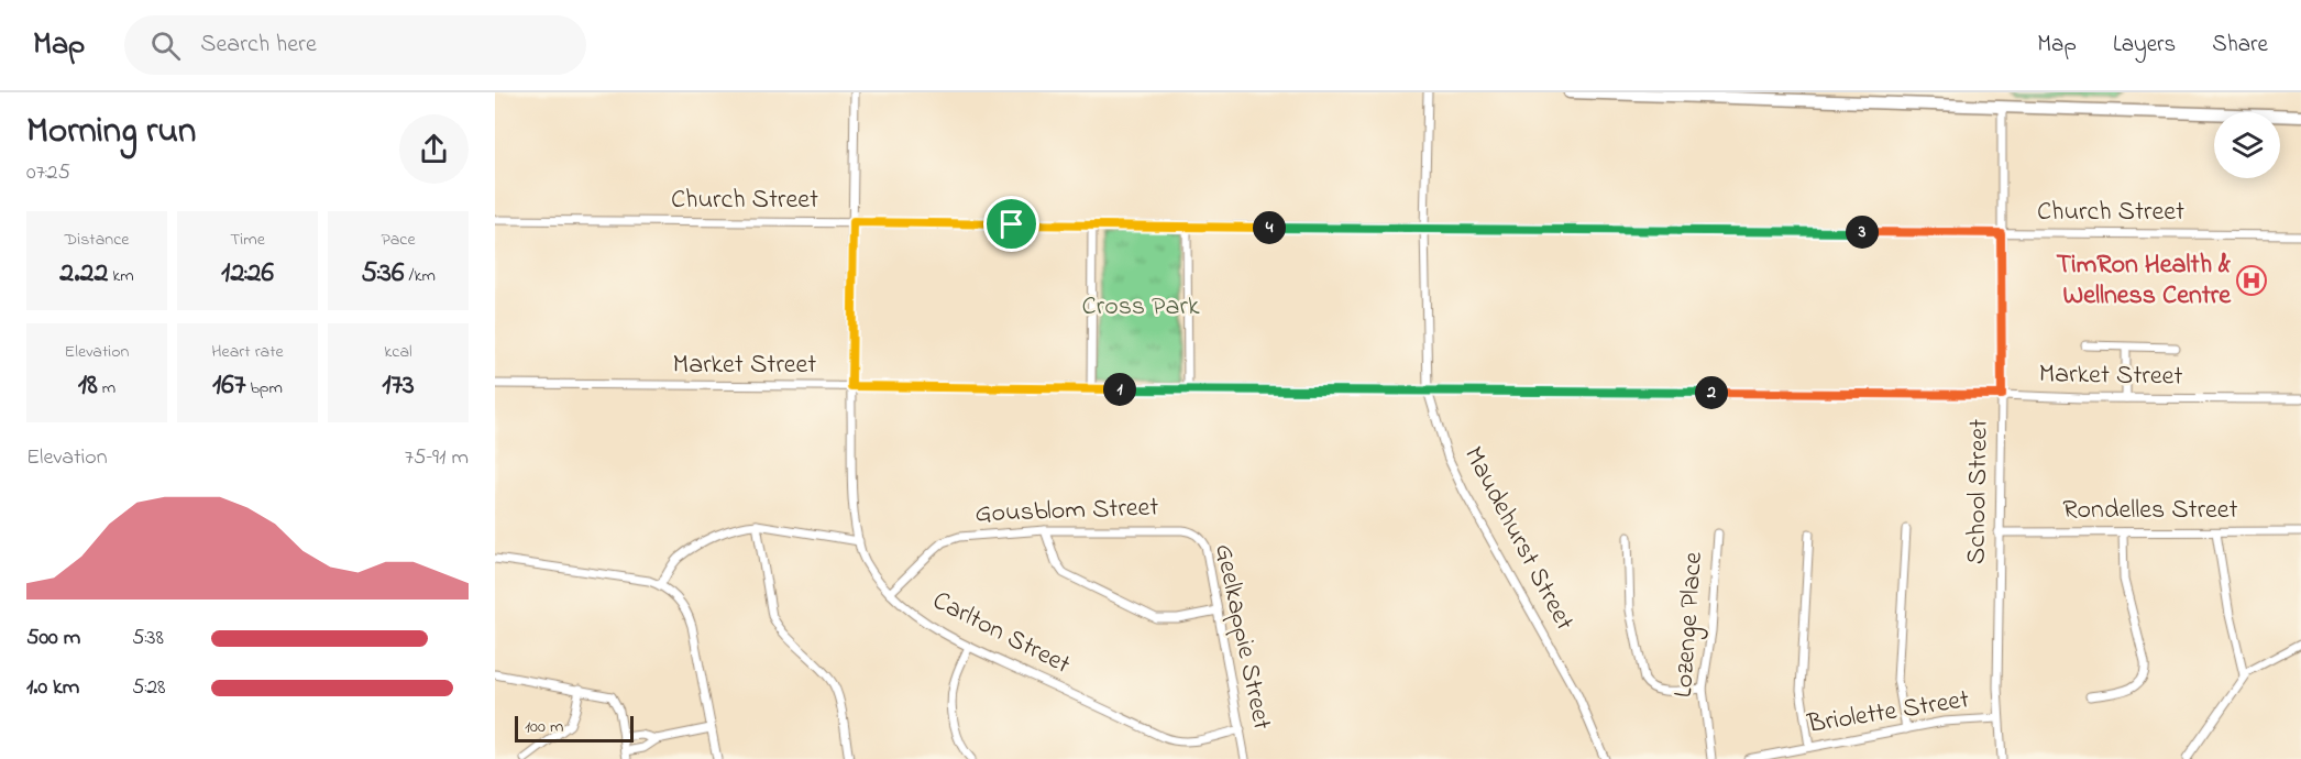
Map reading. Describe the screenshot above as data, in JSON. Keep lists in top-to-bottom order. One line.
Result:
{"streets":{"street":["Church Street","Market Street","School Street","Rondelles Street","Gousblom Street","Maudehurst Street","Lozenge Place","Carlton Street","Geelkappie Street","Briolette Street"]},"crossings":[["Church Street","School Street"],["Church Street","Maudehurst Street"],["Church Street","Carlton Street"],["Market Street","School Street"],["Market Street","Maudehurst Street"],["Market Street","Carlton Street"],["School Street","Rondelles Street"],["School Street","Briolette Street"],["Gousblom Street","Carlton Street"],["Gousblom Street","Geelkappie Street"],["Carlton Street","Geelkappie Street"]],"parks":["Cross Park"],"places":{"hospital":["TimRon Health & Wellness Centre"]},"scale_bar":"100 m","page":{"header":"Map","search":"Search here","nav":["Map","Layers","Share"],"heading":["Morning run","07:25"],"stats":[["Distance","2.22 km"],["Time","12:26"],["Pace","5:36 /km"],["Elevation","18 m"],["Heart rate","167 bpm"],["kcal","173"]],"pins":["4","3","1","2"],"chart":["Elevation","75–91 m"],"list":[{"name":"500 m","note":"5:38"},{"name":"1.0 km","note":"5:28"}],"scale":"100 m"}}
